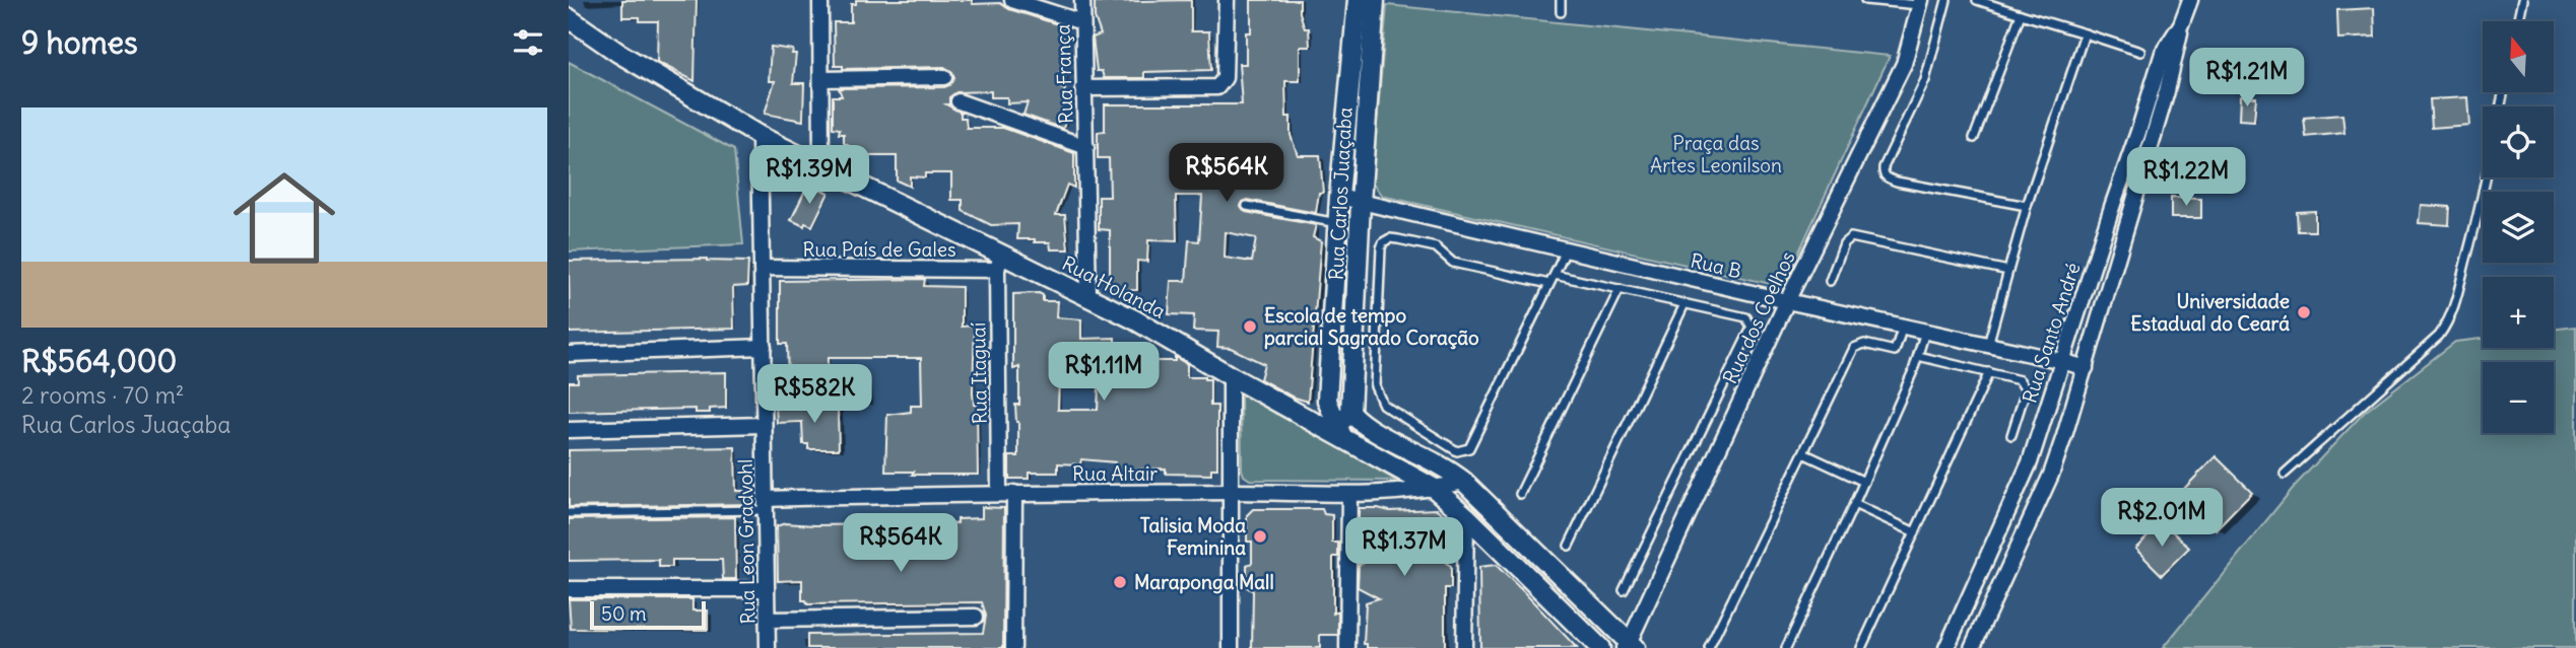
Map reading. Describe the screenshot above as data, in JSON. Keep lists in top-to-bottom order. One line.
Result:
{"streets":{"street":["Rua França","Rua Carlos Juaçaba","Rua País de Gales","Rua B","Rua Holanda","Rua dos Coelhos","Rua Santo André","Rua Itaguaí","Rua Altair","Rua Leon Gradvohl"]},"crossings":[["Rua França","Rua Holanda"],["Rua Carlos Juaçaba","Rua B"],["Rua Carlos Juaçaba","Rua Holanda"],["Rua País de Gales","Rua Holanda"],["Rua País de Gales","Rua Itaguaí"],["Rua País de Gales","Rua Leon Gradvohl"],["Rua B","Rua dos Coelhos"],["Rua B","Rua Santo André"],["Rua Holanda","Rua dos Coelhos"],["Rua Holanda","Rua Itaguaí"],["Rua Holanda","Rua Altair"],["Rua Holanda","Rua Leon Gradvohl"],["Rua Itaguaí","Rua Altair"],["Rua Altair","Rua Leon Gradvohl"]],"parks":["Praça das Artes Leonilson"],"places":["Universidade Estadual do Ceará","Escola de tempo parcial Sagrado Coração","Talisia Moda Feminina","Maraponga Mall"],"scale_bar":"50 m","north":"top","page":{"heading":"9 homes","map_buttons":["+","−"],"price":["R$1.21M","R$564K","R$1.39M","R$1.22M","R$1.11M","R$582K","R$2.01M","R$564K","R$1.37M"],"list":[{"name":"R$564,000","note":"2 rooms · 70 m² · Rua Carlos Juaçaba"}],"scale":"50 m"}}
